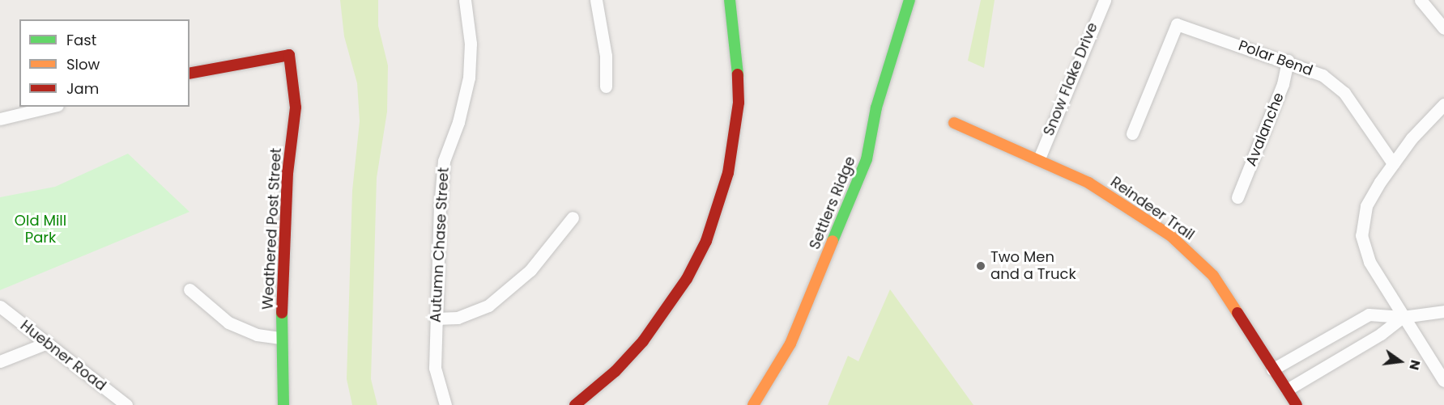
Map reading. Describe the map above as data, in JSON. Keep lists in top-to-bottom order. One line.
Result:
{"streets":{"street":["Polar Bend","Snow Flake Drive","Avalanche","Settlers Ridge","Reindeer Trail","Weathered Post Street","Autumn Chase Street","Huebner Road"]},"crossings":[["Polar Bend","Avalanche"],["Snow Flake Drive","Reindeer Trail"]],"parks":["Old Mill Park"],"places":["Two Men and a Truck"],"legend":["Fast","Slow","Jam"],"north":"right"}
